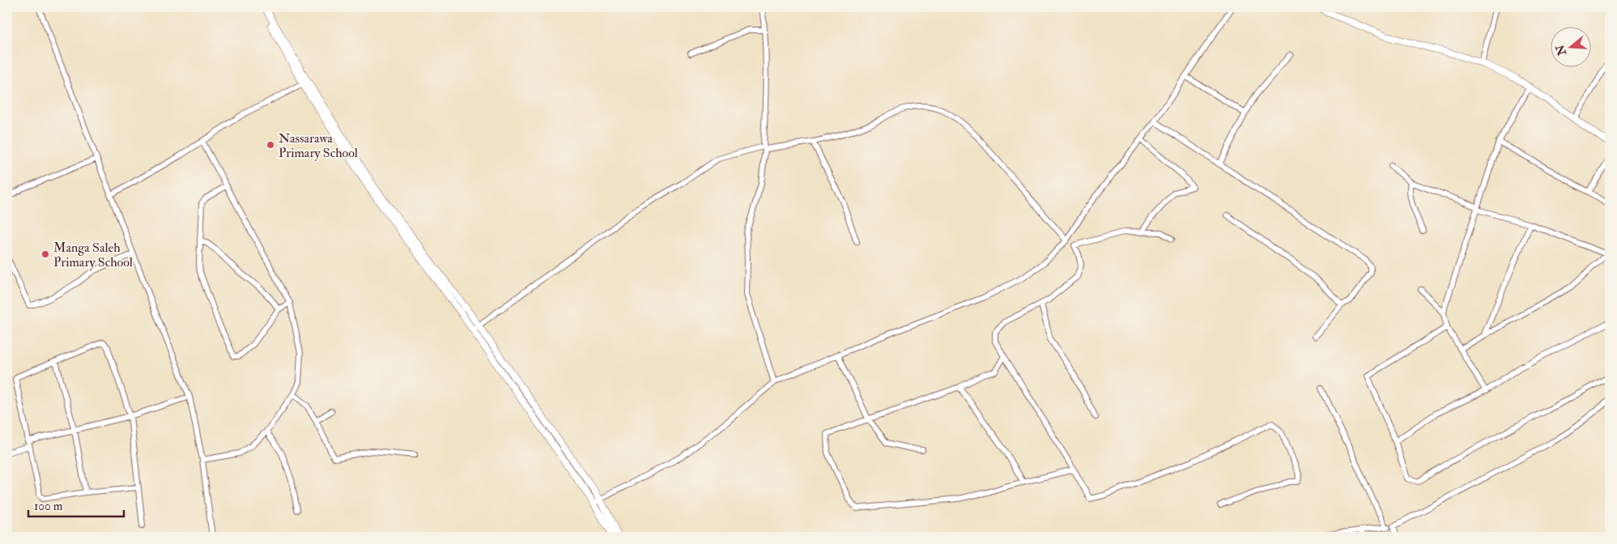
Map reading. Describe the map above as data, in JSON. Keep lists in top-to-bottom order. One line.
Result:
{"places":["Nassarawa Primary School","Manga Saleh Primary School"],"scale_bar":"100 m","north":"left"}
